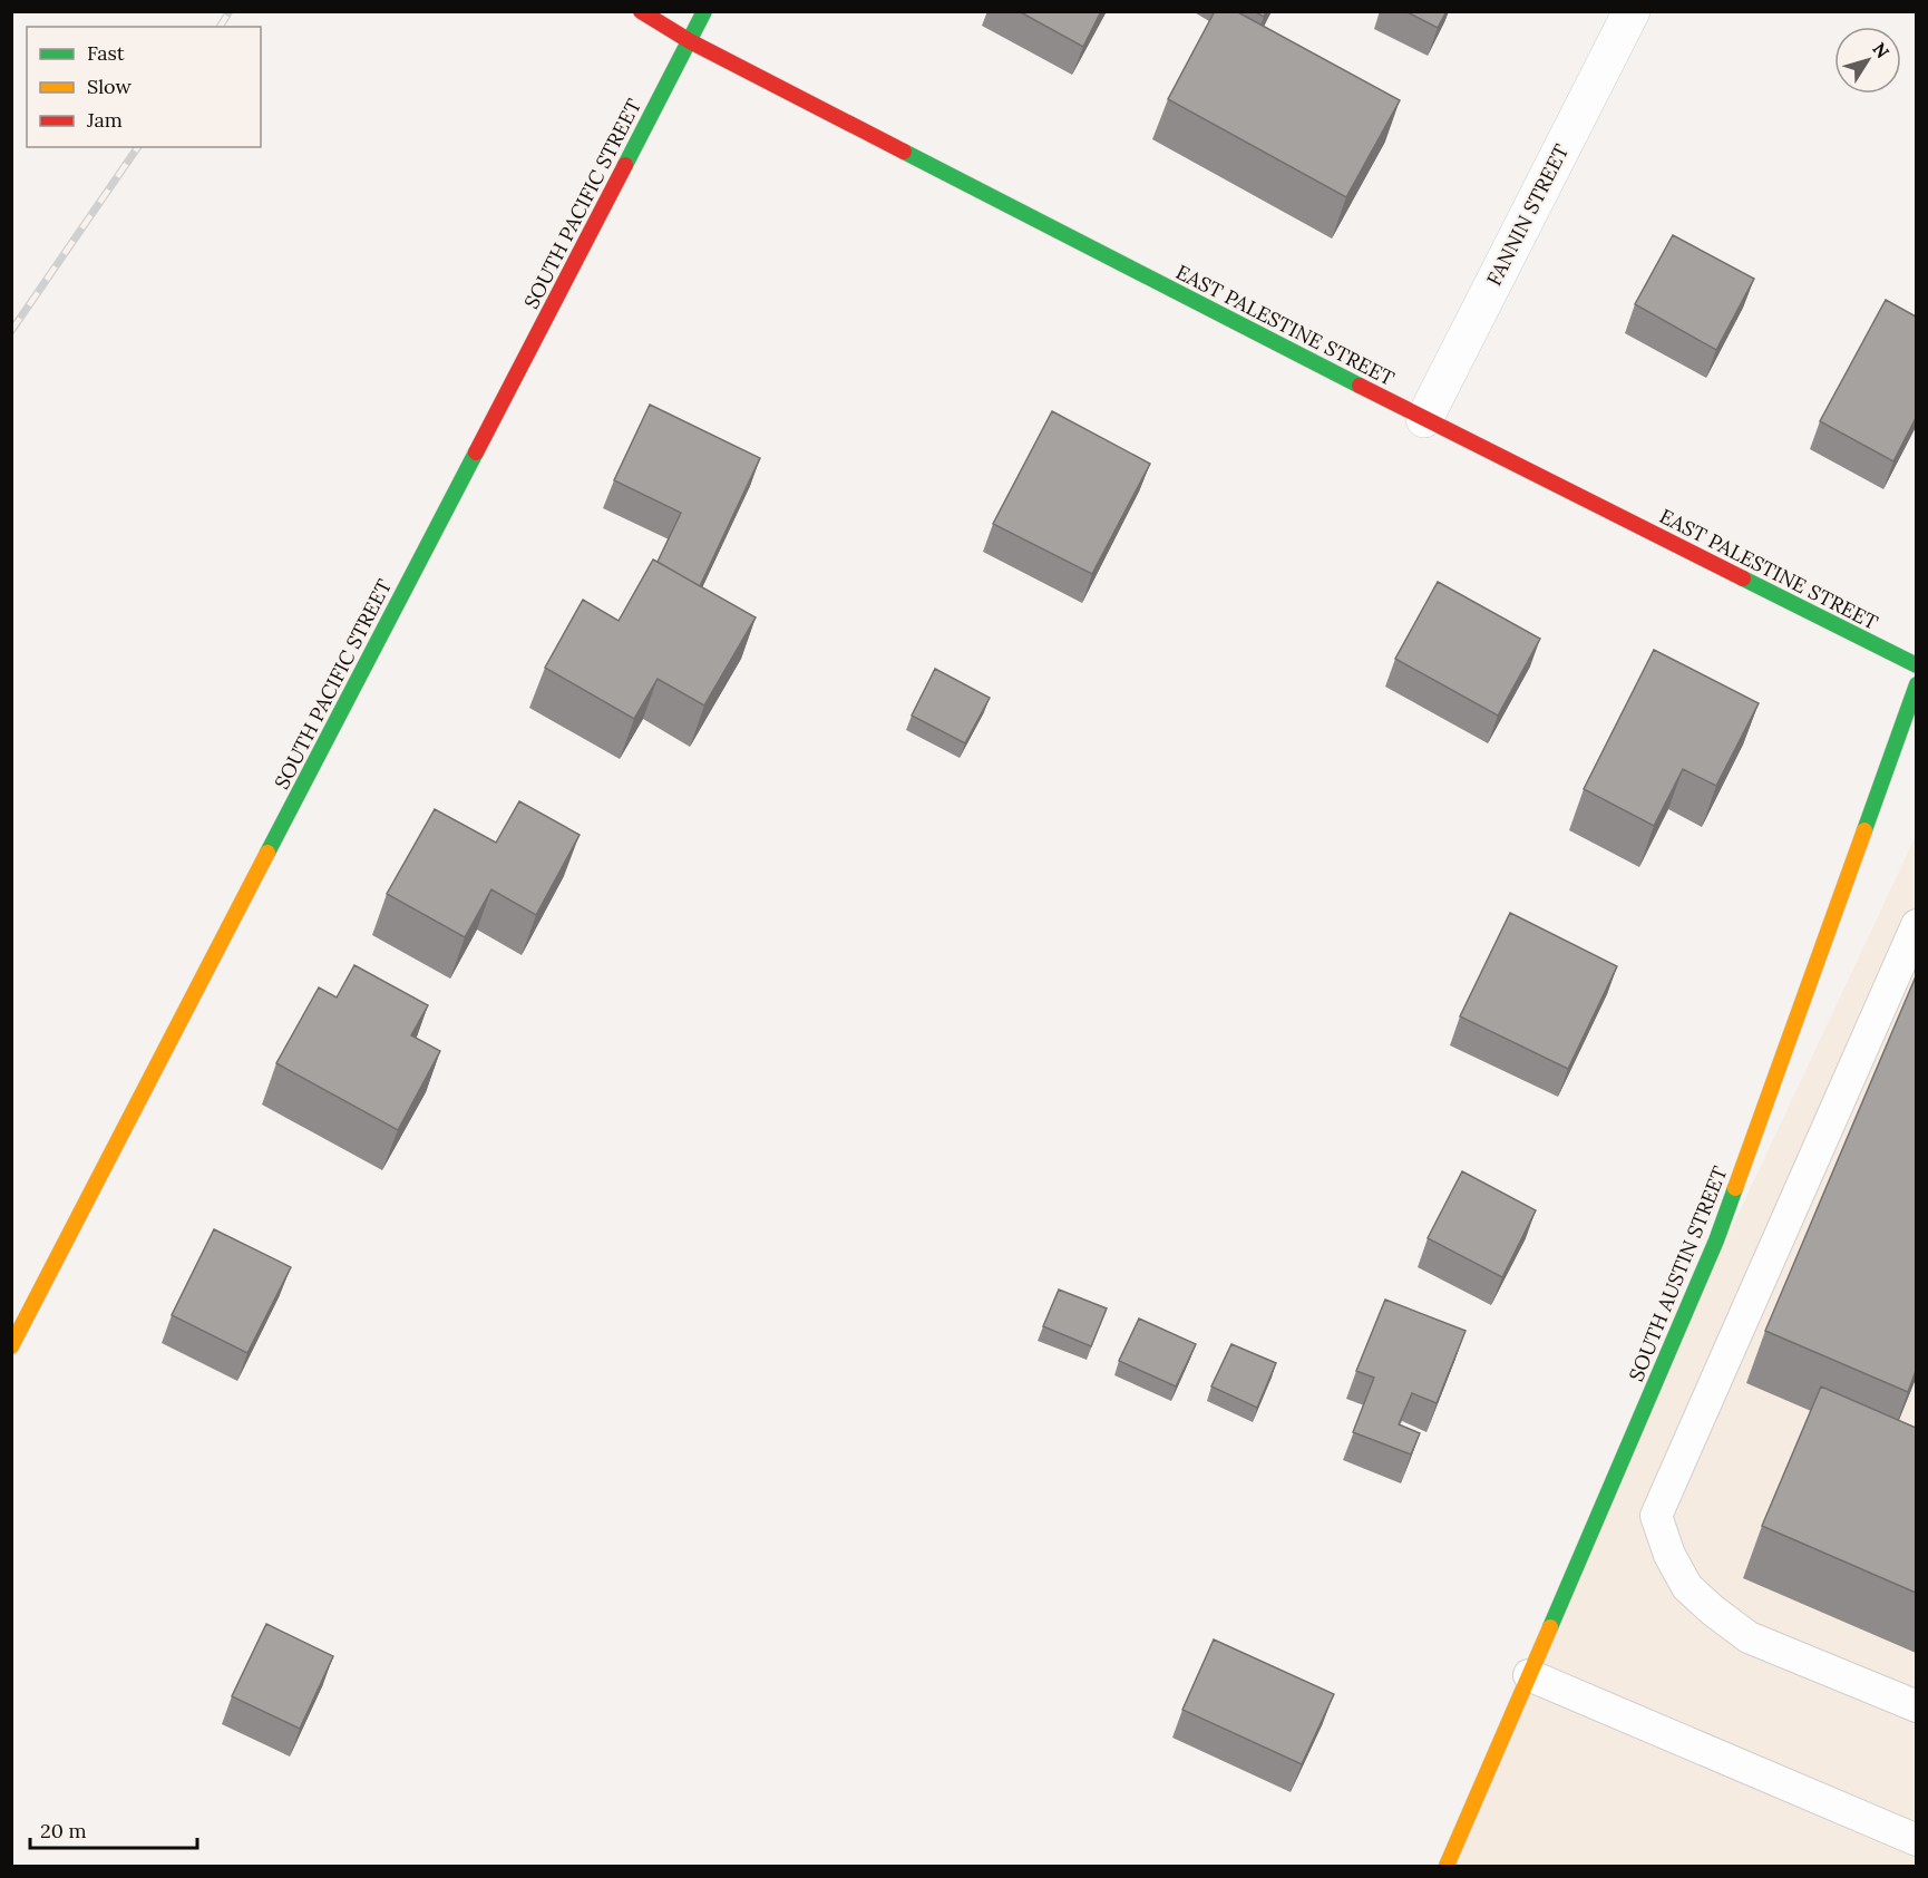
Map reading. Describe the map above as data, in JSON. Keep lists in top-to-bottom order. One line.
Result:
{"streets":{"street":["SOUTH PACIFIC STREET","FANNIN STREET","EAST PALESTINE STREET","SOUTH AUSTIN STREET"]},"crossings":[["SOUTH PACIFIC STREET","EAST PALESTINE STREET"],["FANNIN STREET","EAST PALESTINE STREET"]],"legend":["Fast","Slow","Jam"],"scale_bar":"20 m","north":"top right"}
